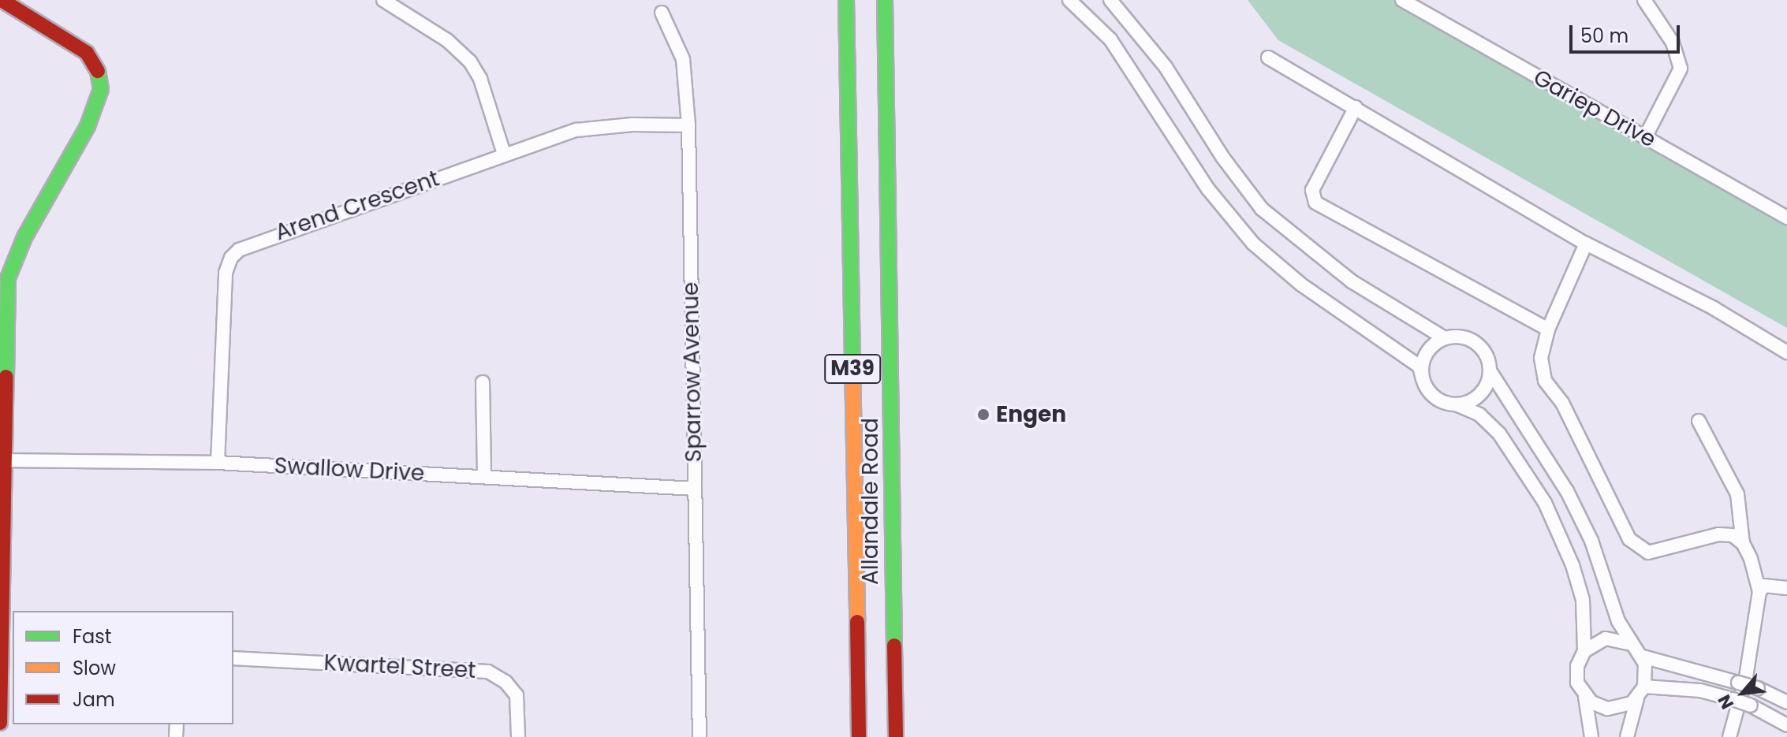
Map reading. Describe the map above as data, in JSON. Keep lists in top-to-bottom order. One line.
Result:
{"streets":{"main road":["M39","Allandale Road"],"street":["Gariep Drive","Arend Crescent","Sparrow Avenue","Swallow Drive","Kwartel Street"]},"crossings":[["Arend Crescent","Sparrow Avenue"],["Arend Crescent","Swallow Drive"],["Sparrow Avenue","Swallow Drive"]],"places":["Engen"],"legend":["Fast","Slow","Jam"],"scale_bar":"50 m","north":"bottom left"}
